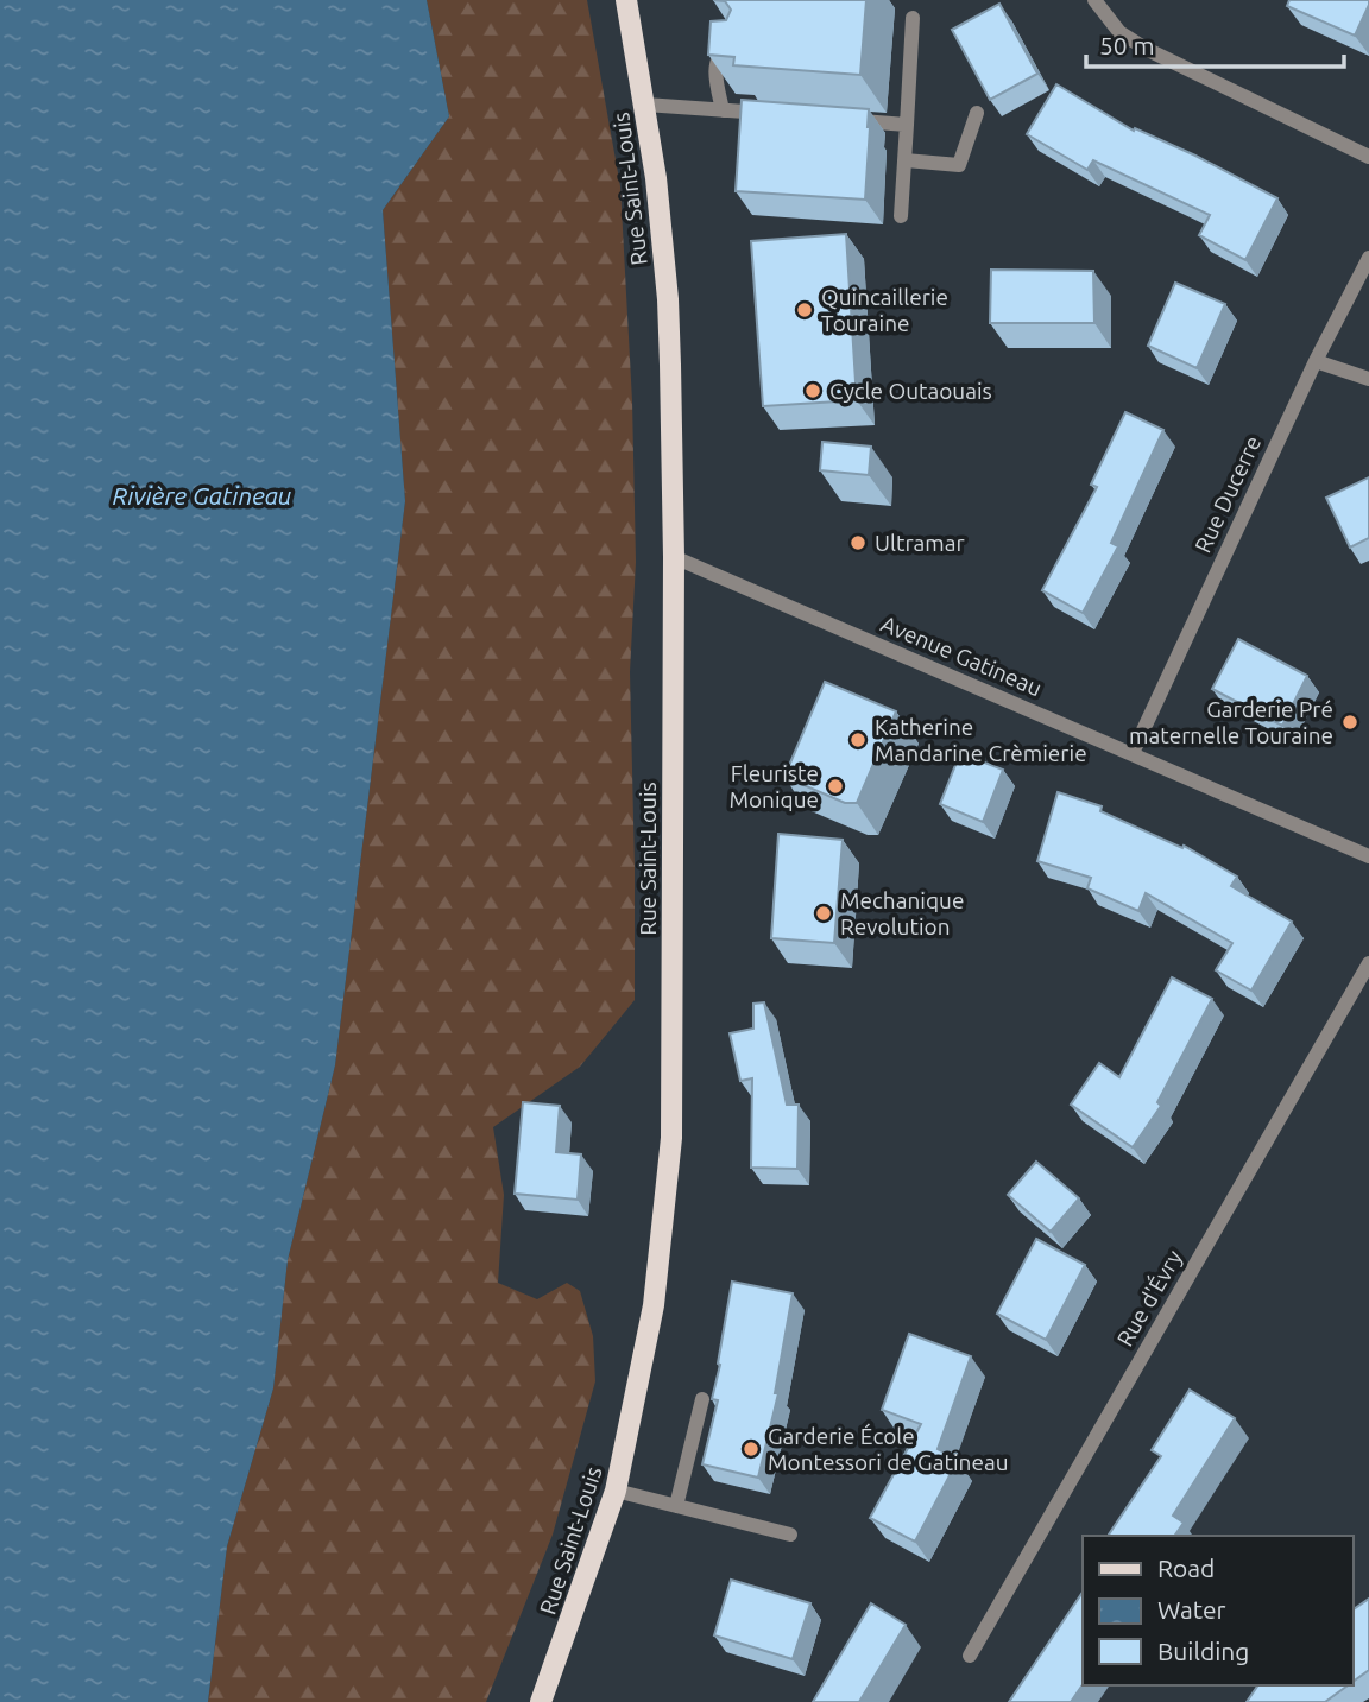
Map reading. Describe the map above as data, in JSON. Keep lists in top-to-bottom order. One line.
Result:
{"streets":{"main road":["Rue Saint-Louis"],"street":["Rue Ducerre","Avenue Gatineau","Rue d'Évry"]},"crossings":[["Rue Saint-Louis","Avenue Gatineau"],["Rue Ducerre","Avenue Gatineau"]],"water":["Rivière Gatineau"],"places":["Quincaillerie Touraine","Cycle Outaouais","Ultramar","Garderie Pré maternelle Touraine","Katherine Mandarine Crèmierie","Fleuriste Monique","Mechanique Revolution","Garderie École Montessori de Gatineau"],"legend":["Road","Water","Building"],"scale_bar":"50 m"}
